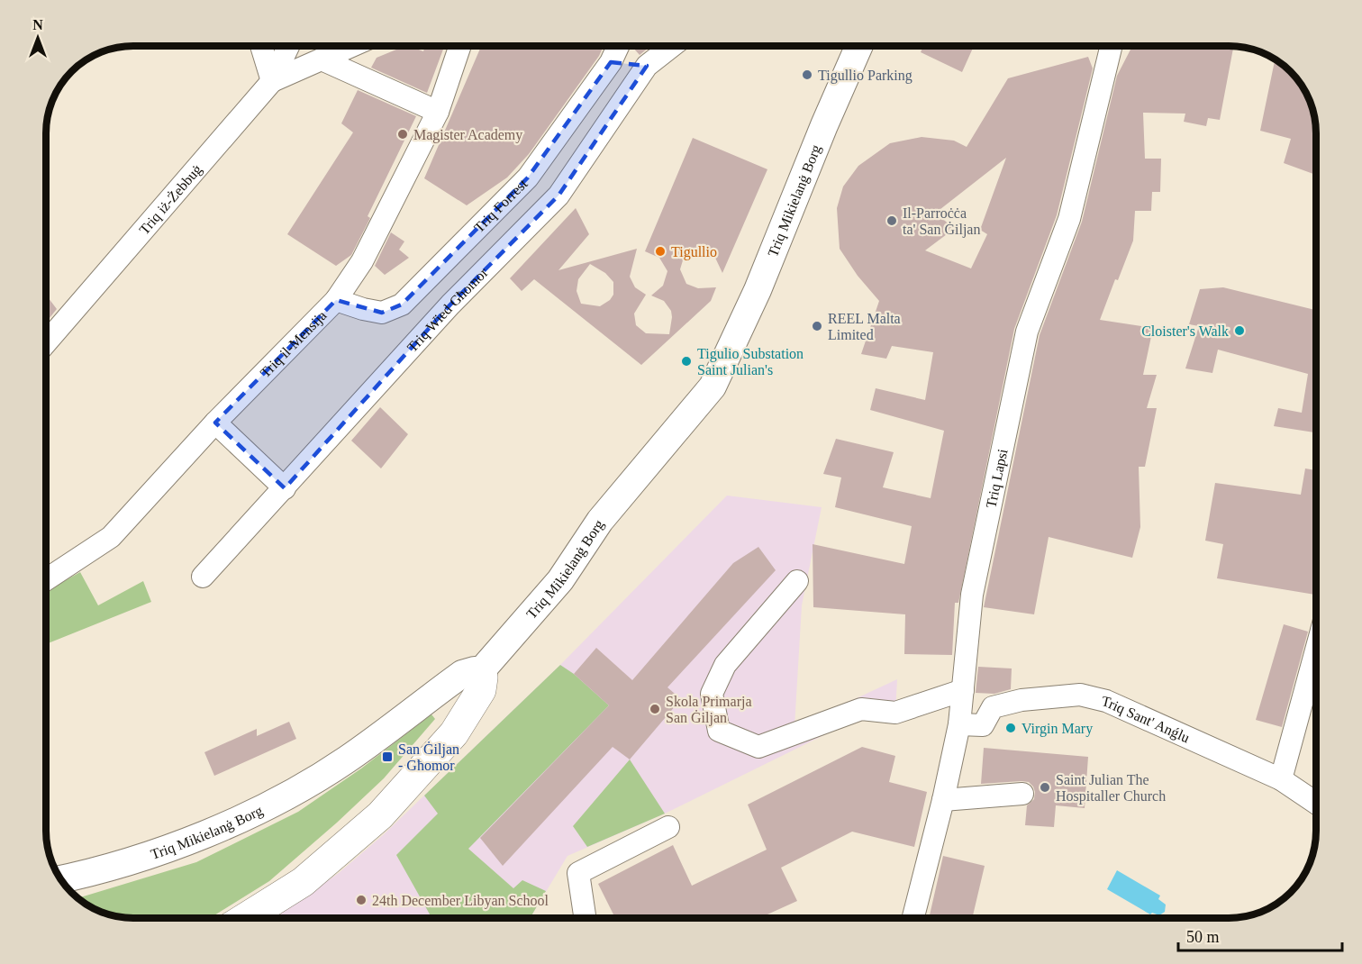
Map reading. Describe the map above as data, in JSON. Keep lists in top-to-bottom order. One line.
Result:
{"streets":{"main road":["Triq Mikielanġ Borg"],"street":["Triq iż-Żebbuġ","Triq Forrest","Triq Wied Għomor","Triq il-Mensija","Triq Lapsi","Triq Sant' Anǵlu"]},"crossings":[["Triq Forrest","Triq il-Mensija"],["Triq Lapsi","Triq Sant' Anǵlu"]],"places":{"other":["Tigullio Parking","Magister Academy","Il-Parroċċa ta' San Ġiljan","Tigullio","REEL Malta Limited","Cloister's Walk","Tigulio Substation Saint Julian's","Skola Primarja San Ġiljan","Virgin Mary","Saint Julian The Hospitaller Church","24th December Libyan School"],"transit":["San Ġiljan - Għomor"]},"scale_bar":"50 m","north":"top"}
